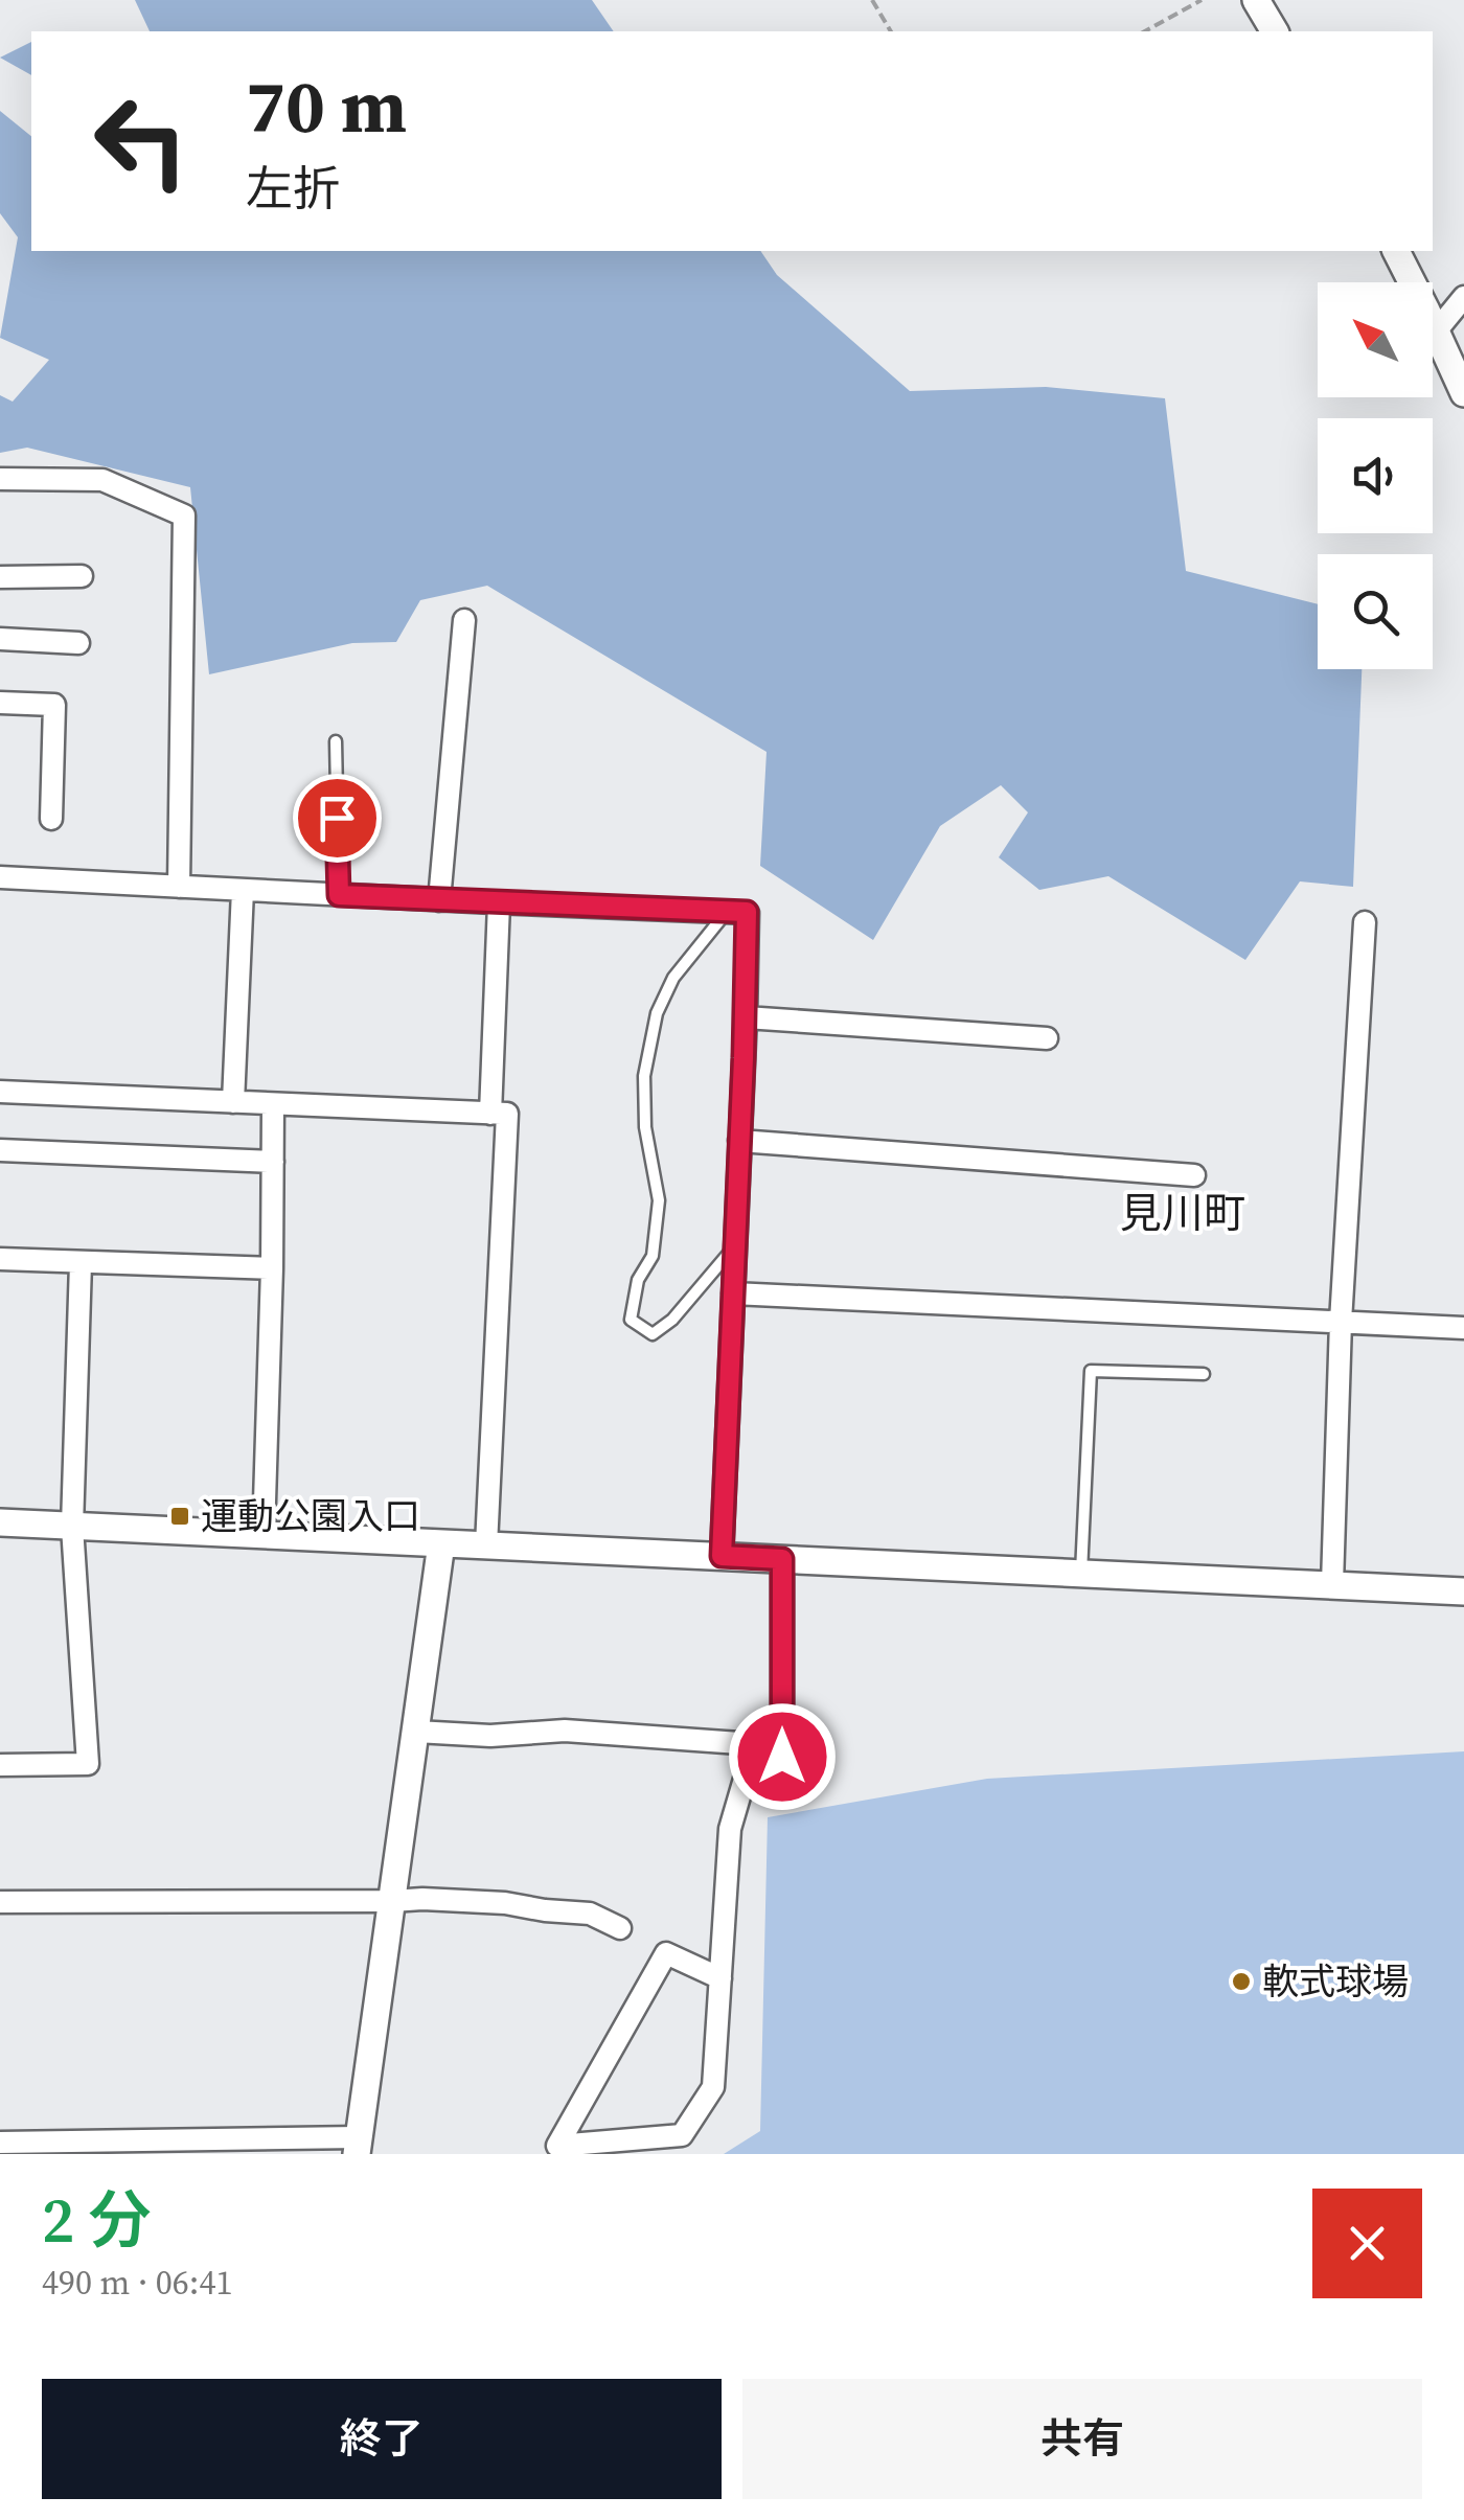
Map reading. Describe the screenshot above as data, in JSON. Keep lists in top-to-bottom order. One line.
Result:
{"districts":["見川町"],"places":{"transit":["運動公園入口"],"other":["軟式球場"]},"north":"top left","page":{"turn":["70 m","左折"],"heading":["2 分","490 m · 06:41"],"buttons":["終了","共有"]}}
